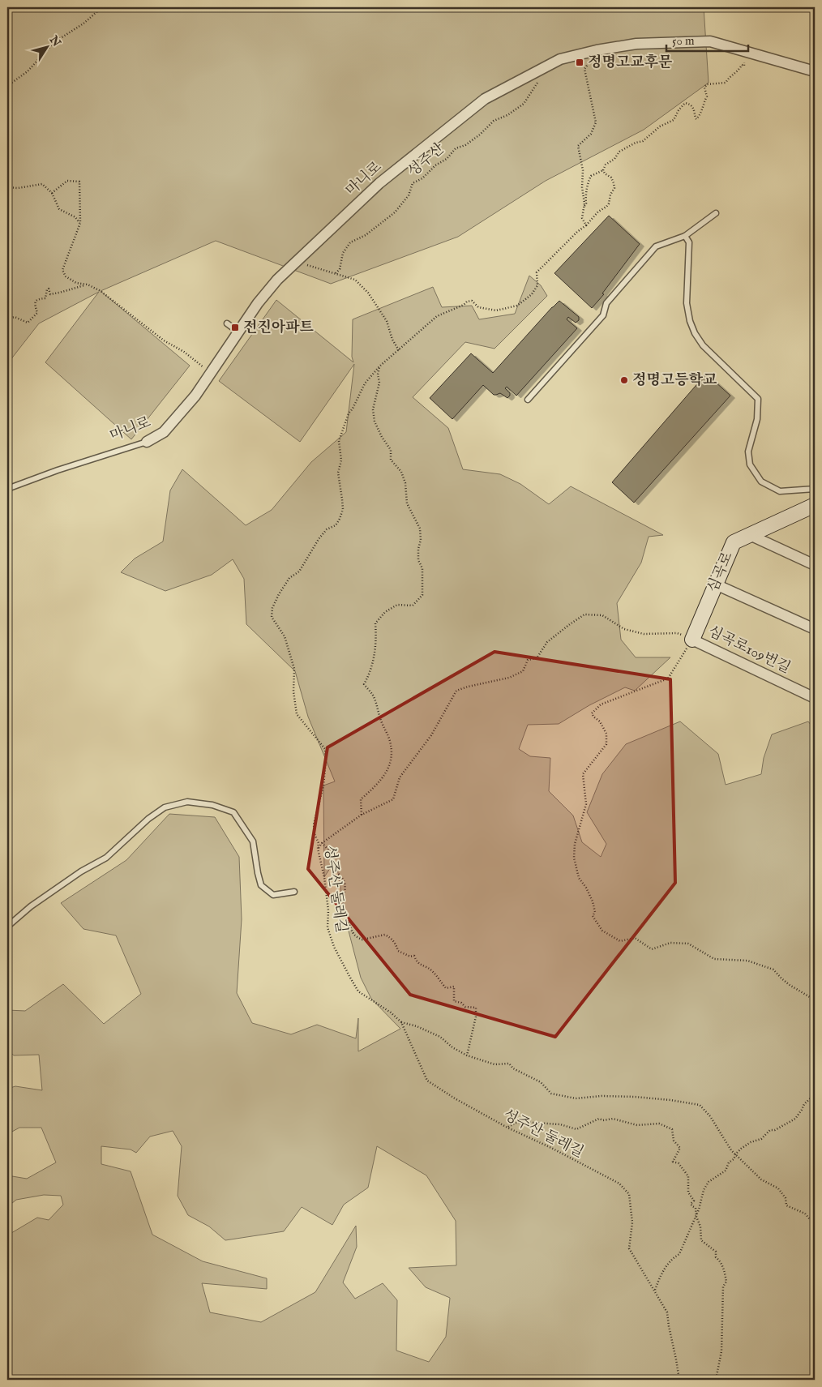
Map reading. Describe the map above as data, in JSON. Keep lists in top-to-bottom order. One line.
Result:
{"streets":{"street":["마니로","심곡로","심곡로109번길"],"path":["성주산","성주산 둘레길"]},"crossings":[["성주산","마니로"],["심곡로","심곡로109번길"]],"places":{"transit":["정명고교후문","전진아파트"],"other":["정명고등학교"]},"scale_bar":"50 m","north":"top right"}
